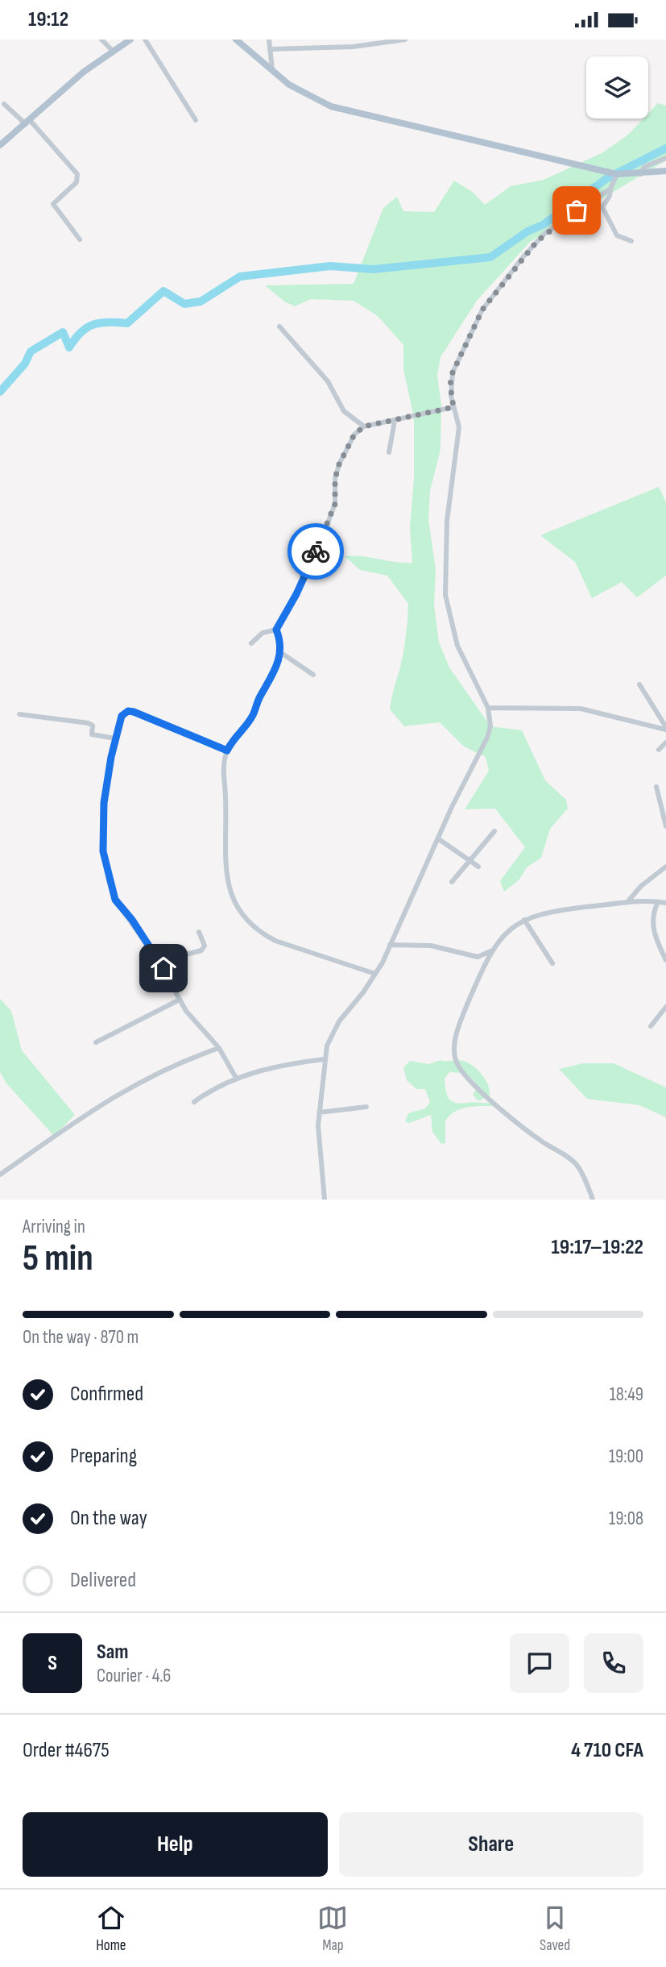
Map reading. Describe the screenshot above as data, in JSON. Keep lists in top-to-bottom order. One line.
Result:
{"page":{"status":"19:12","heading":["5 min","Arriving in","19:17–19:22"],"panel":["Sam","Courier · 4.6","Order #4675","4 710 CFA"],"bar":"On the way · 870 m","list":[["Confirmed","18:49"],["Preparing","19:00"],["On the way","19:08"],"Delivered"],"round":"S","buttons":["Help","Share"],"tabs":["Home","Map","Saved"]}}
